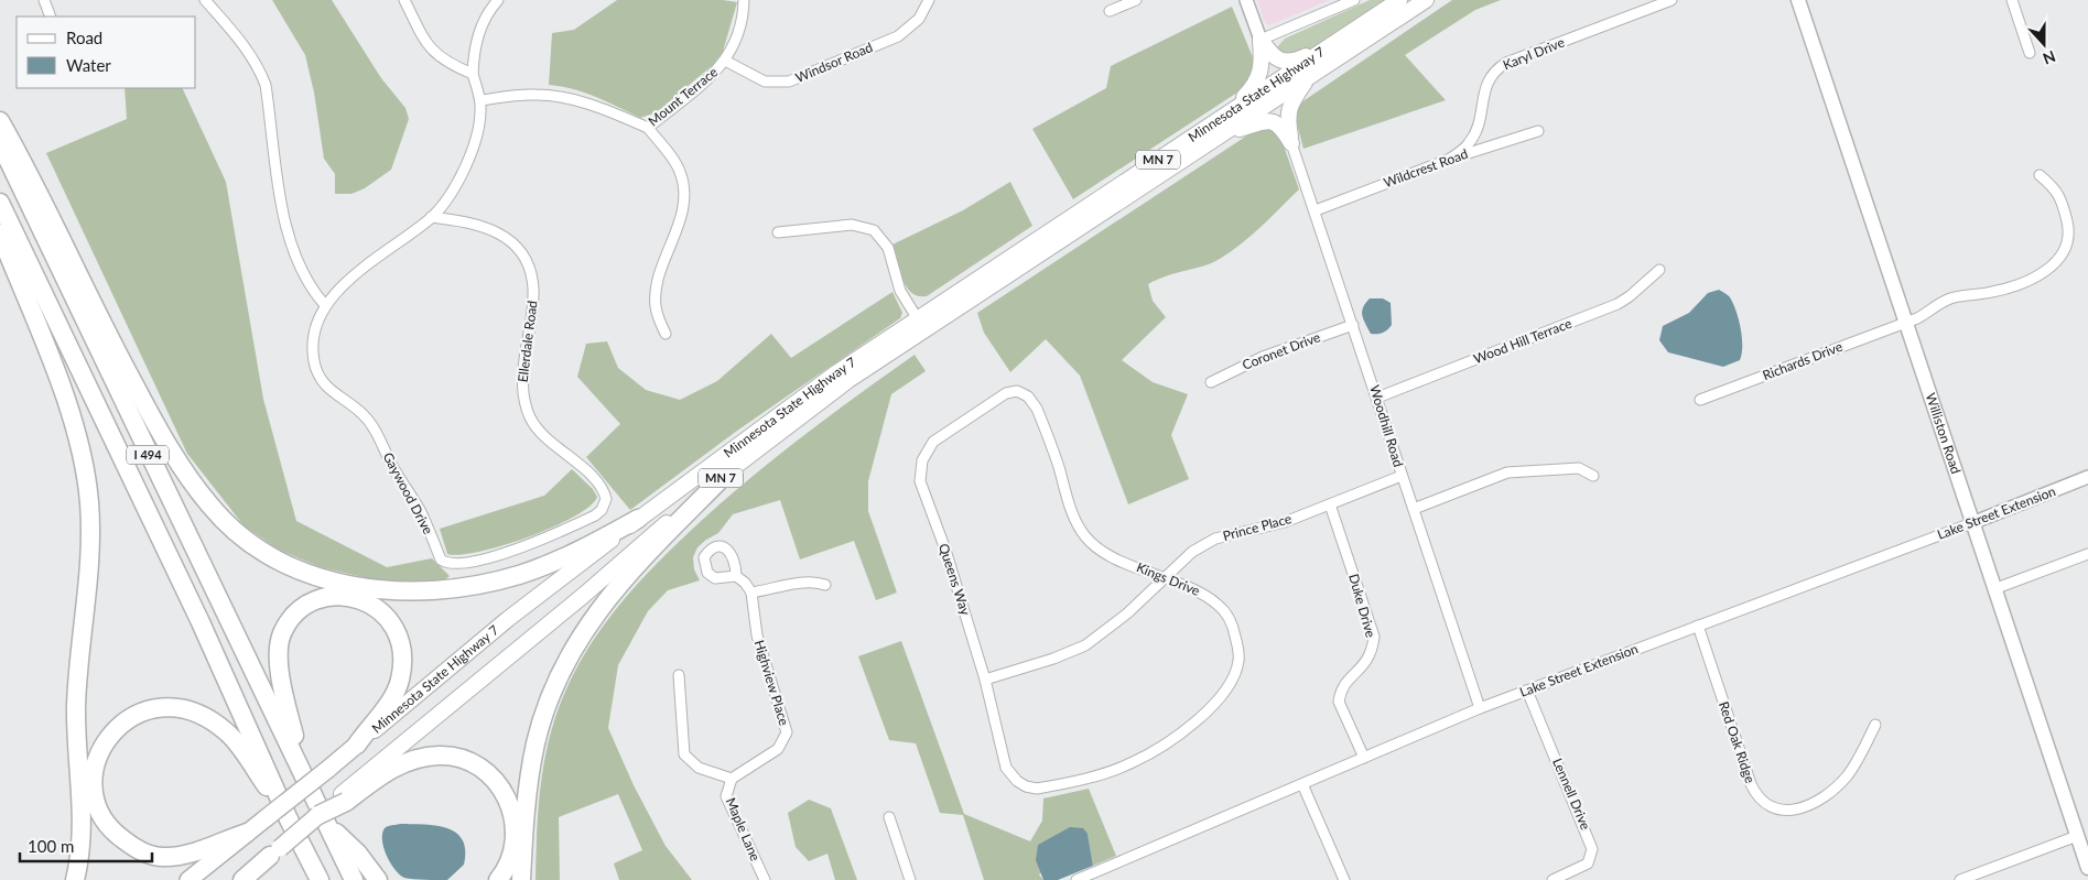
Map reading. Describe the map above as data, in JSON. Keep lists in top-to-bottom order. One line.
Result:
{"streets":{"highway":["Minnesota State Highway 7","MN 7","I 494"],"main road":["Williston Road"],"street":["Karyl Drive","Windsor Road","Mount Terrace","Wildcrest Road","Ellerdale Road","Wood Hill Terrace","Coronet Drive","Richards Drive","Woodhill Road","Gaywood Drive","Lake Street Extension","Prince Place","Queens Way","Kings Drive","Duke Drive","Highview Place","Red Oak Ridge","Lennell Drive","Maple Lane"]},"crossings":[["Karyl Drive","Wildcrest Road"],["Windsor Road","Mount Terrace"],["Wildcrest Road","Woodhill Road"],["Ellerdale Road","Gaywood Drive"],["Wood Hill Terrace","Woodhill Road"],["Coronet Drive","Woodhill Road"],["Richards Drive","Williston Road"],["Woodhill Road","Lake Street Extension"],["Woodhill Road","Prince Place"],["Williston Road","Lake Street Extension"],["Lake Street Extension","Duke Drive"],["Lake Street Extension","Red Oak Ridge"],["Lake Street Extension","Lennell Drive"],["Prince Place","Queens Way"],["Prince Place","Kings Drive"],["Prince Place","Duke Drive"],["Queens Way","Kings Drive"],["Highview Place","Maple Lane"]],"legend":["Road","Water"],"scale_bar":"100 m","north":"bottom"}
